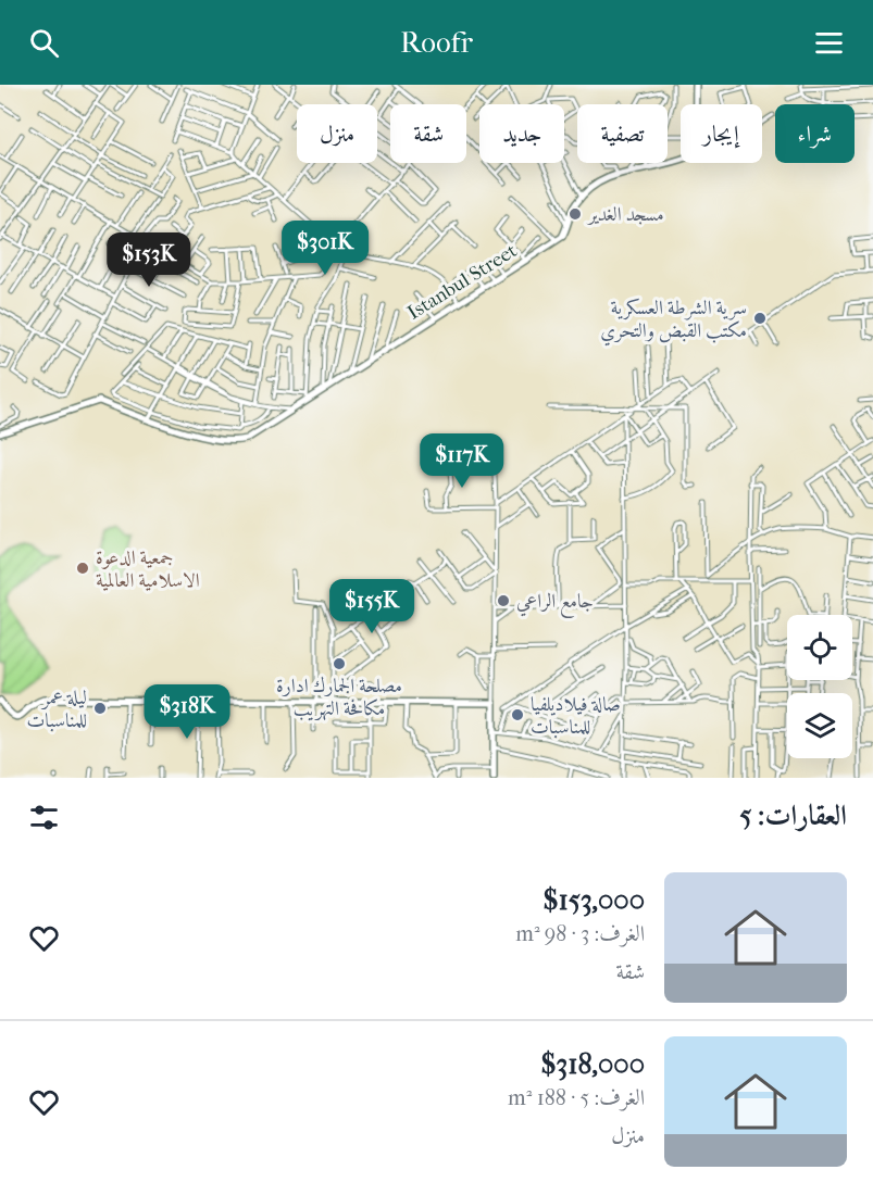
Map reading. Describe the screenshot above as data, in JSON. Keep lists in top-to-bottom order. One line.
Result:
{"streets":{"street":["Istanbul Street"]},"places":["مسجد الغدير","سرية الشرطة العسكرية مكتب القبض والتحري","جمعية الدعوة الاسلامية العالمية","جامع الراعي","مصلحة الجمارك ادارة مكافحة التهريب","ليلة عمر للمناسبات","صالة فيلاديلفيا للمناسبات"],"page":{"header":"Roofr","chip":["شراء","إيجار","تصفية","جديد","شقة","منزل"],"price":["$301K","$153K","$117K","$155K","$318K"],"heading":"العقارات: 5","list":[{"name":"$153,000","note":"الغرف: 3 · 98 m² · شقة"},{"name":"$318,000","note":"الغرف: 5 · 188 m² · منزل"}]}}
